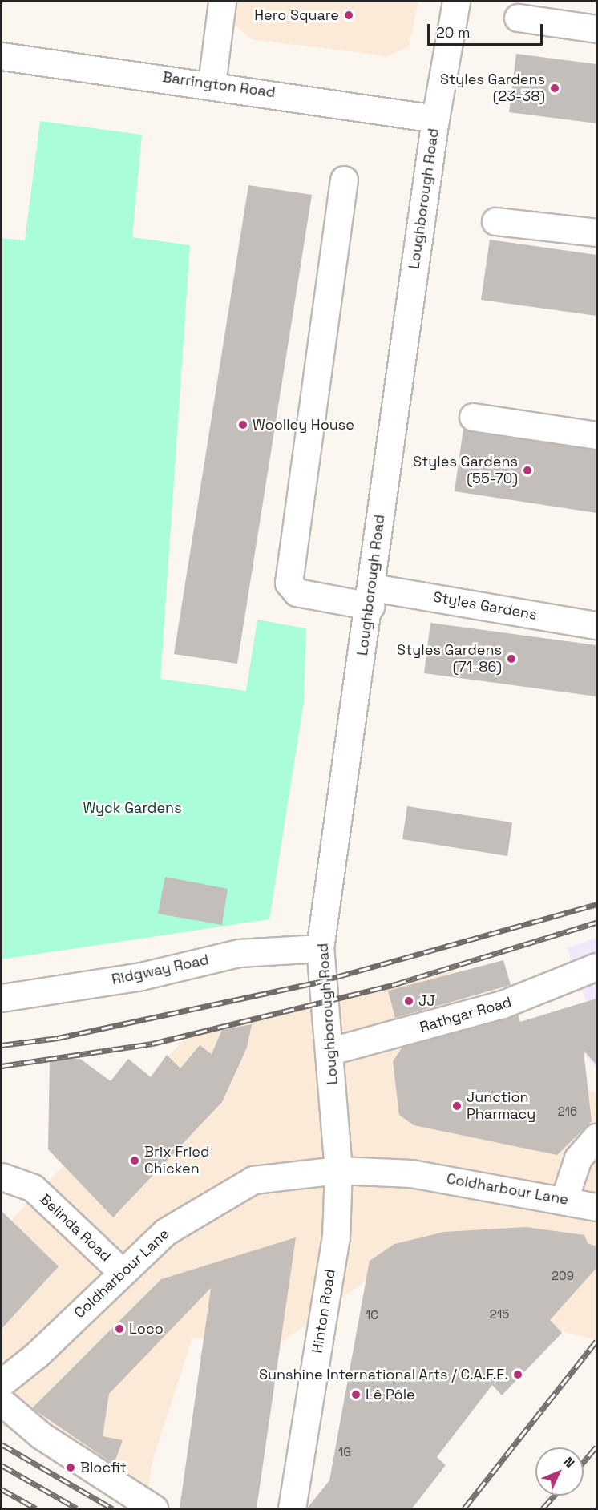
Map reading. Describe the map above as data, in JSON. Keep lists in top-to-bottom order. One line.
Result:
{"streets":{"street":["Barrington Road","Loughborough Road","Styles Gardens","Ridgway Road","Rathgar Road","Coldharbour Lane","Belinda Road","Hinton Road"]},"crossings":[["Barrington Road","Loughborough Road"],["Loughborough Road","Styles Gardens"],["Loughborough Road","Ridgway Road"],["Loughborough Road","Rathgar Road"],["Loughborough Road","Coldharbour Lane"],["Loughborough Road","Hinton Road"],["Coldharbour Lane","Belinda Road"],["Coldharbour Lane","Hinton Road"]],"parks":["Wyck Gardens"],"places":["Hero Square","Styles Gardens (23-38)","Woolley House","Styles Gardens (55-70)","Styles Gardens (71-86)","JJ","Junction Pharmacy","Brix Fried Chicken","Loco","Sunshine International Arts / C.A.F.E.","Lê Pôle","Blocfit"],"house_numbers":["216","209","215","1C","1G"],"scale_bar":"20 m","north":"top right"}
